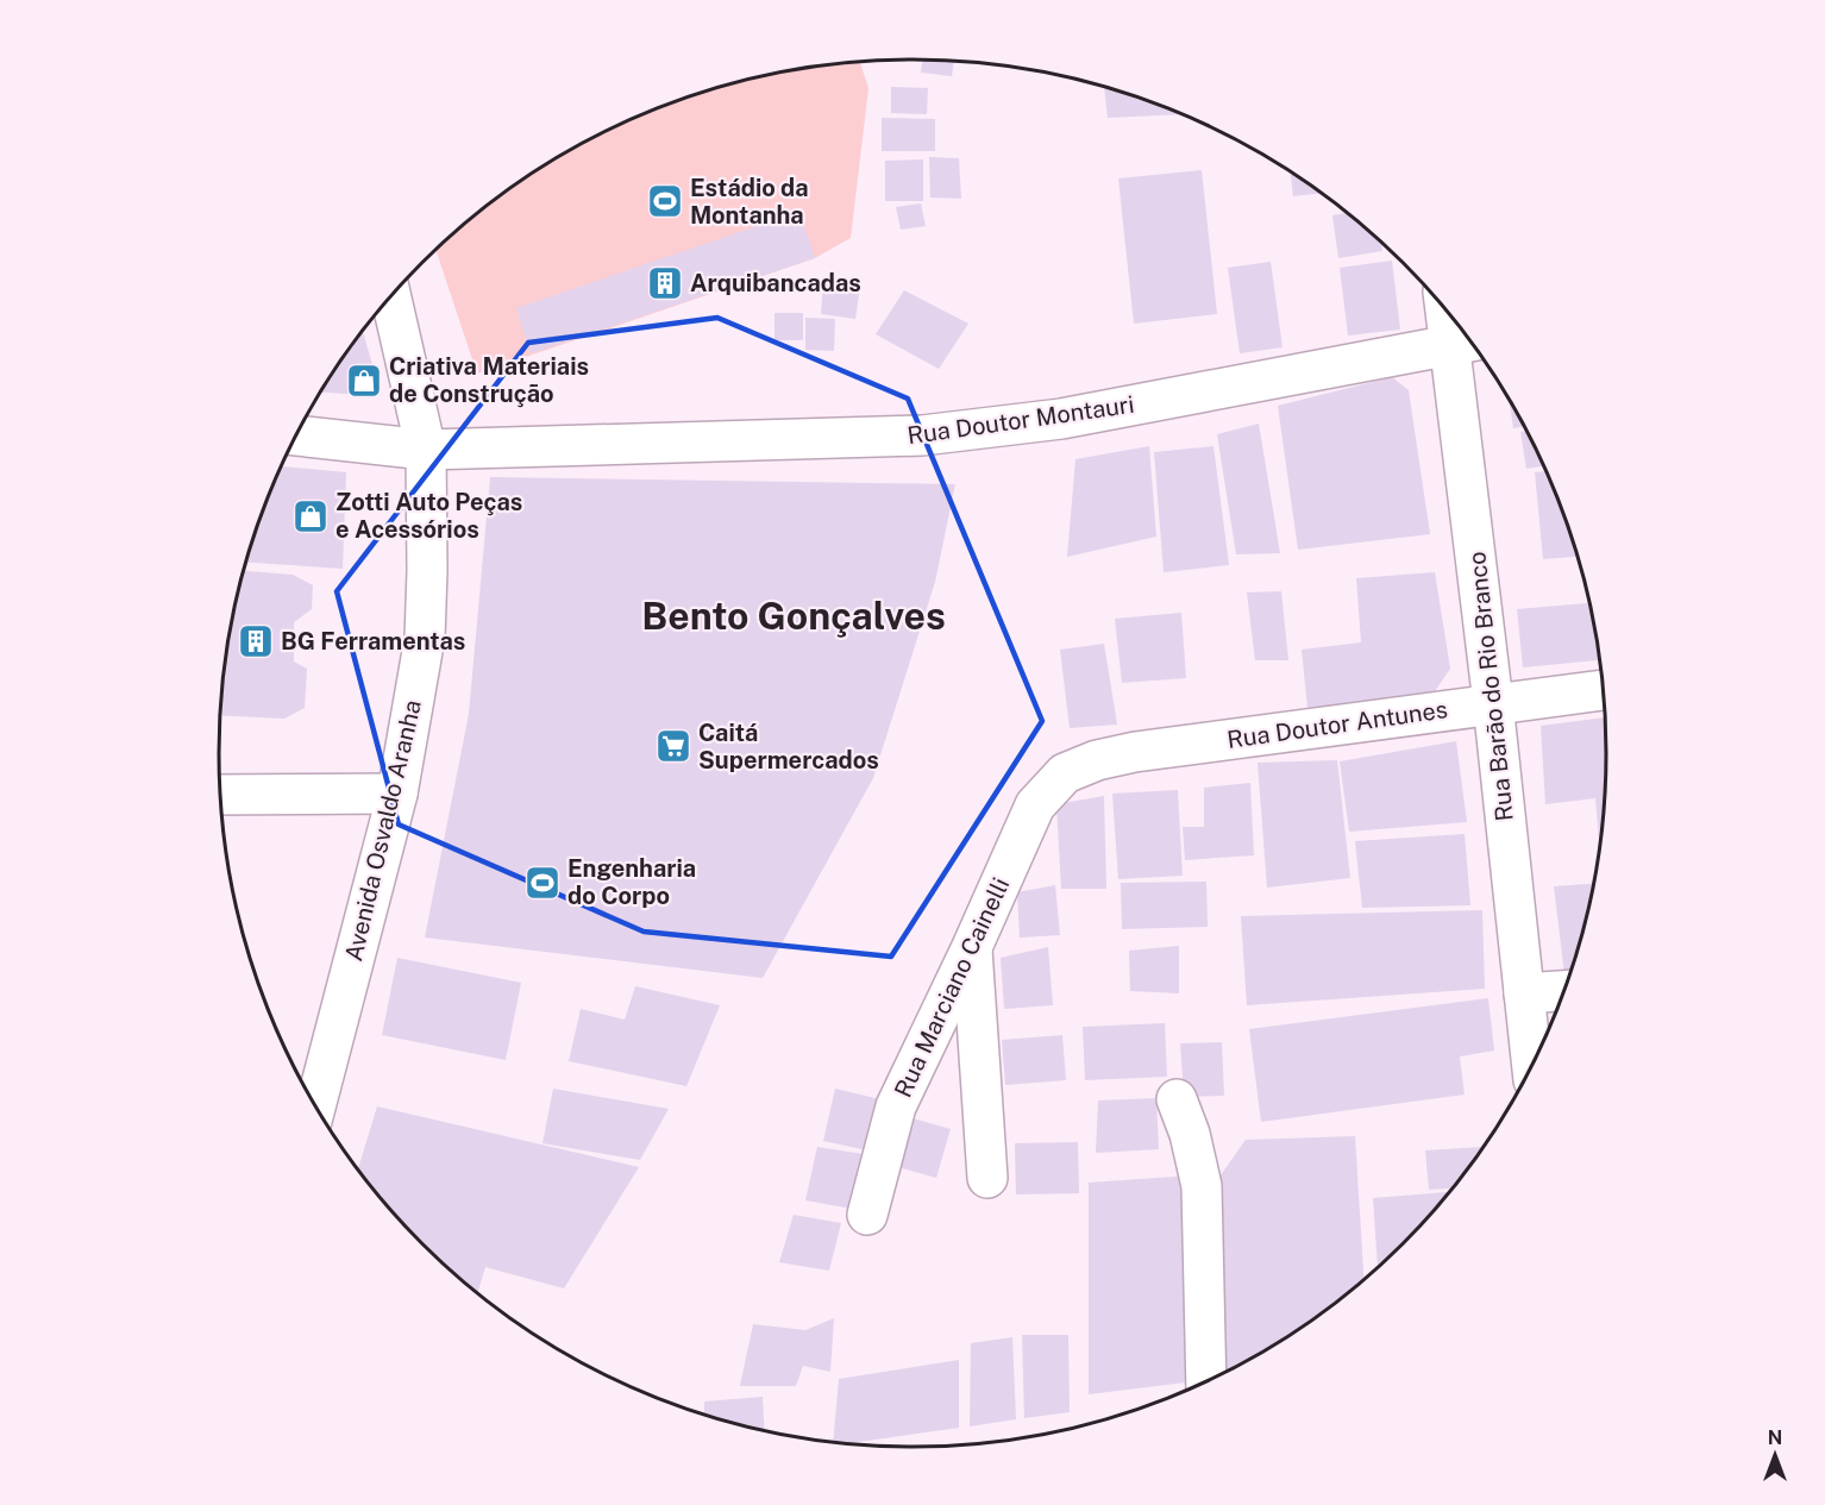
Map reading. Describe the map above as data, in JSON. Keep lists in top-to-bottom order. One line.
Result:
{"streets":{"main road":["Rua Doutor Montauri","Rua Barão do Rio Branco","Rua Doutor Antunes","Avenida Osvaldo Aranha","Rua Marciano Cainelli"]},"crossings":[["Rua Doutor Montauri","Rua Barão do Rio Branco"],["Rua Doutor Montauri","Avenida Osvaldo Aranha"],["Rua Barão do Rio Branco","Rua Doutor Antunes"],["Rua Doutor Antunes","Rua Marciano Cainelli"]],"districts":["Bento Gonçalves"],"places":{"sports":["Estádio da Montanha","Engenharia do Corpo"],"building":["Arquibancadas","BG Ferramentas"],"shop":["Criativa Materiais de Construção","Zotti Auto Peças e Acessórios"],"supermarket":["Caitá Supermercados"]},"north":"top"}
